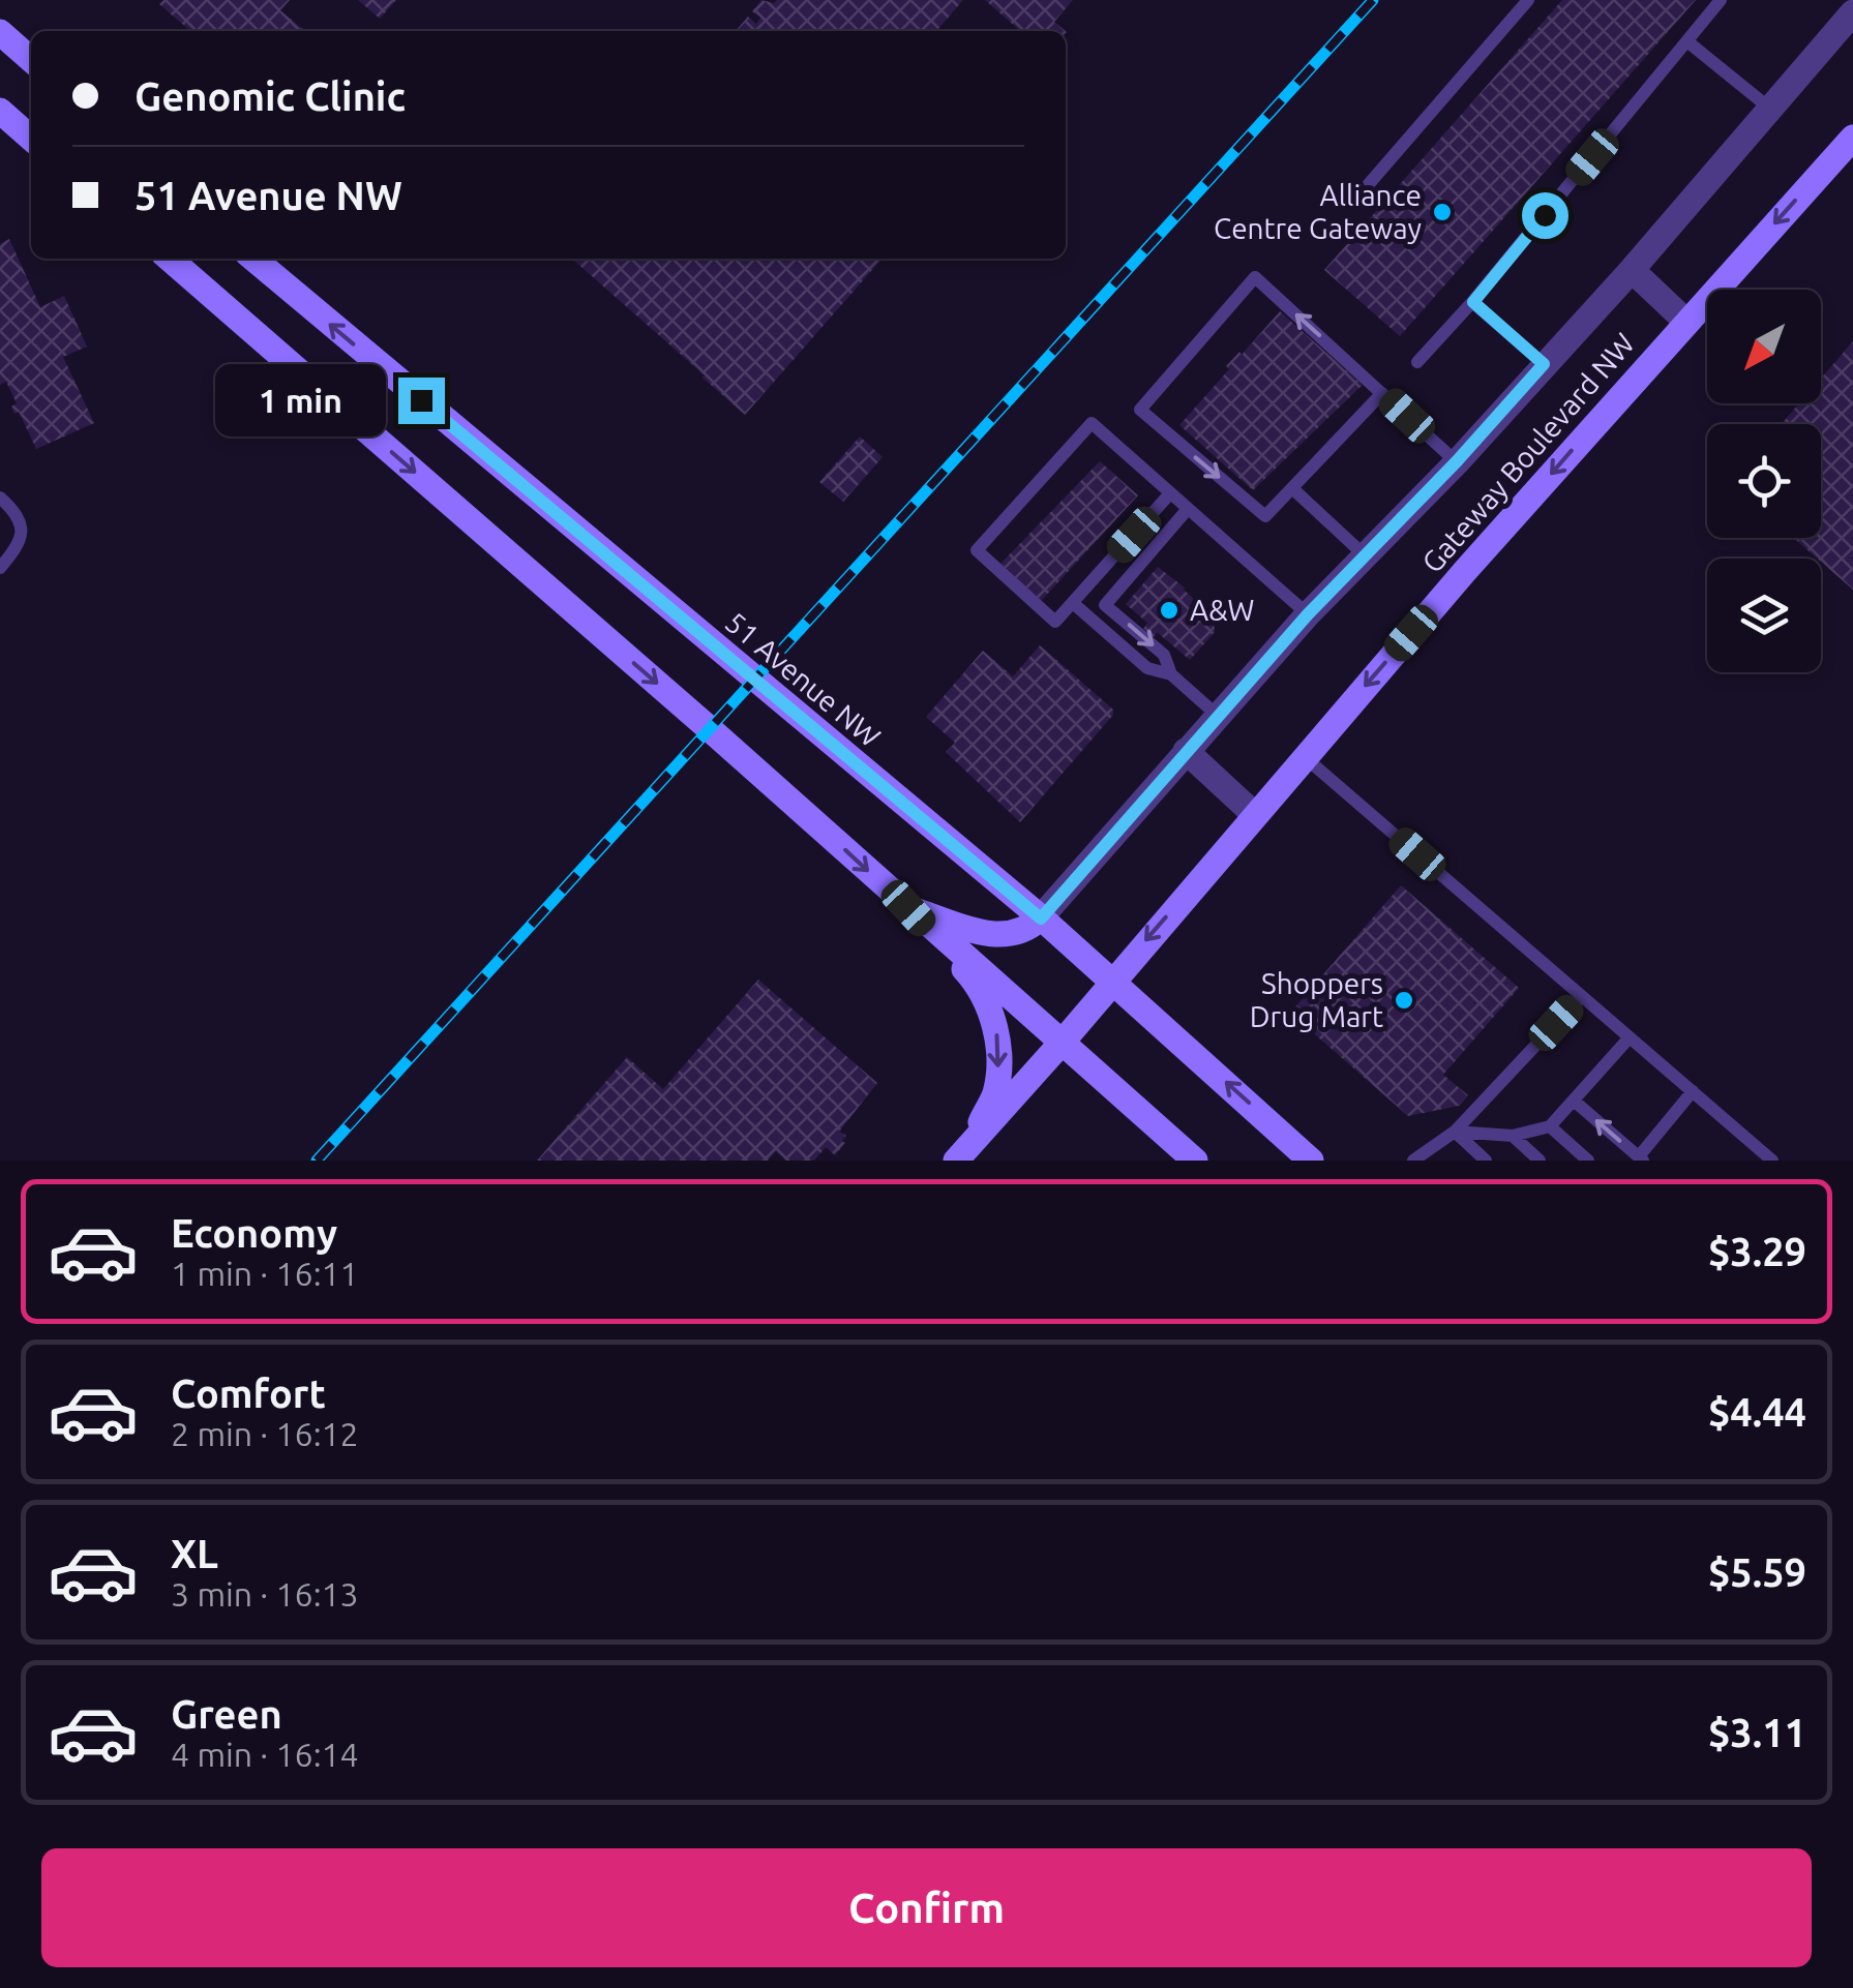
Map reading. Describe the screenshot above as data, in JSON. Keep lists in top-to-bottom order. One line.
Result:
{"streets":{"main road":["Gateway Boulevard NW","51 Avenue NW"]},"crossings":[["Gateway Boulevard NW","51 Avenue NW"]],"places":["Alliance Centre Gateway","A&W","Shoppers Drug Mart"],"north":"bottom left","page":{"banner":["Genomic Clinic","51 Avenue NW"],"bubble":"1 min","list":[{"name":"Economy","note":"1 min · 16:11","value":"$3.29"},{"name":"Comfort","note":"2 min · 16:12","value":"$4.44"},{"name":"XL","note":"3 min · 16:13","value":"$5.59"},{"name":"Green","note":"4 min · 16:14","value":"$3.11"}],"buttons":"Confirm"}}
